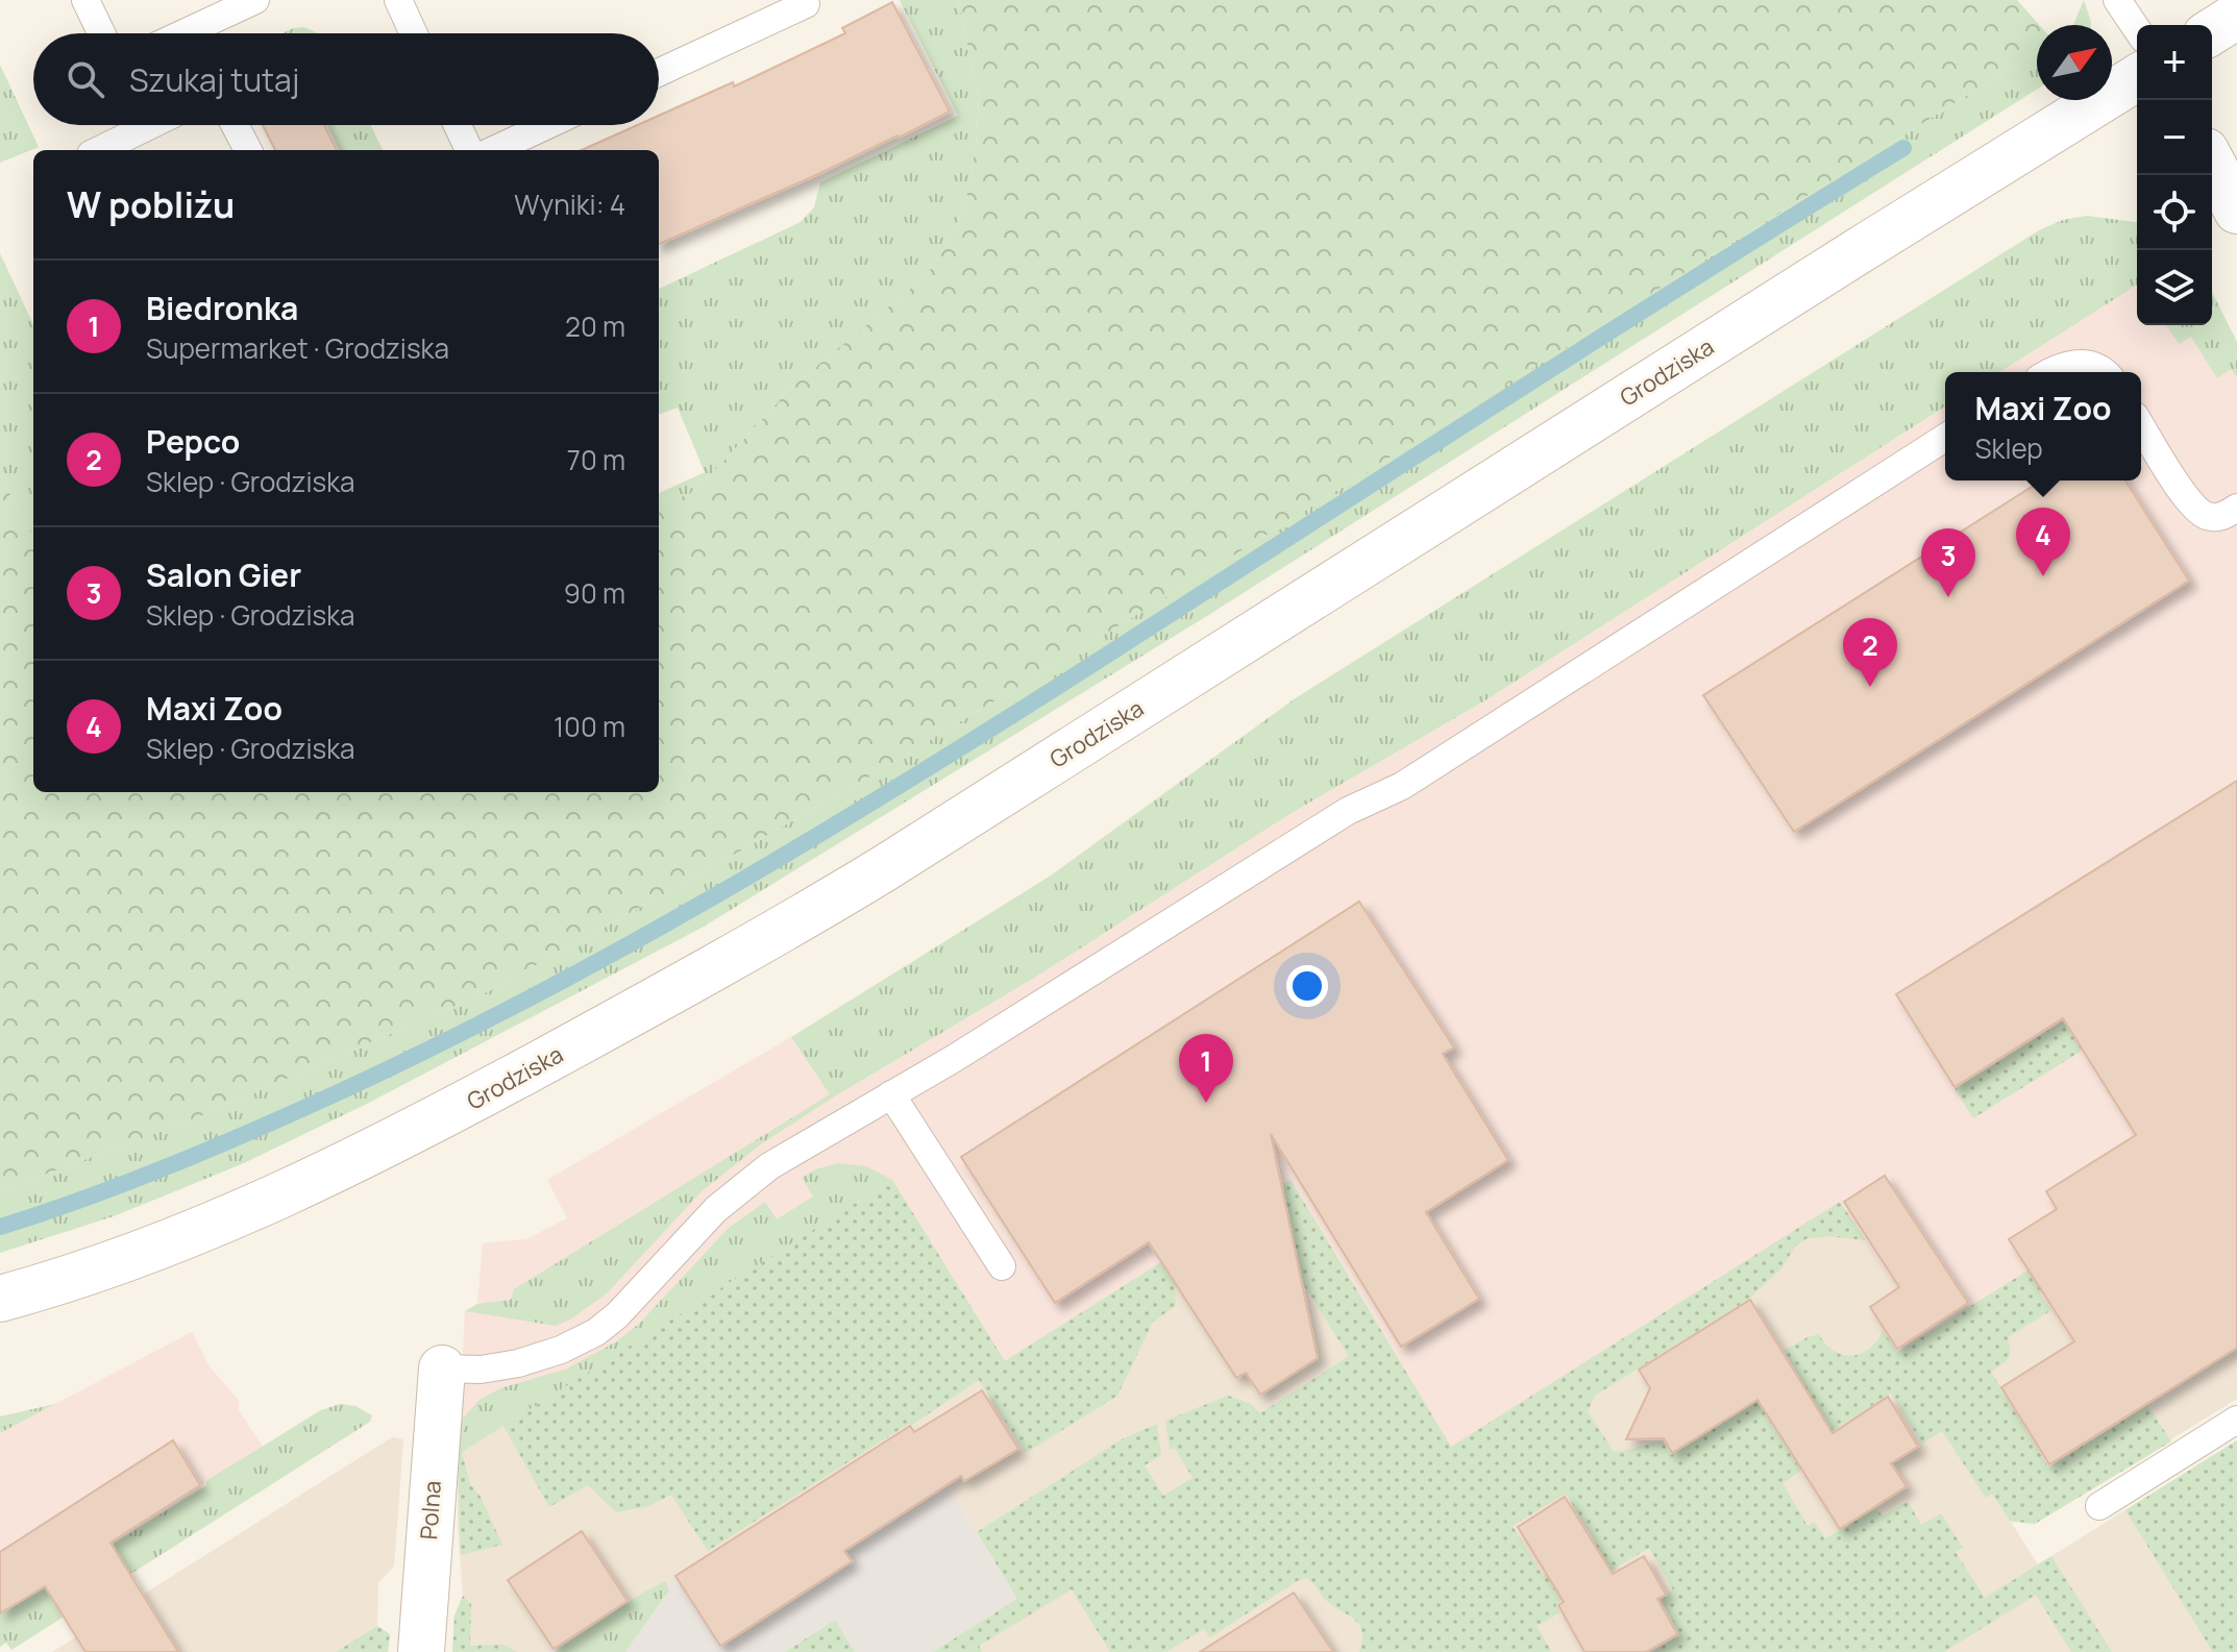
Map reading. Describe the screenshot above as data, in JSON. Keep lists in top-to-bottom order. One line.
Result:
{"streets":{"main road":["Grodziska","Polna"]},"north":"top right","page":{"map_buttons":["+","−"],"search":"Szukaj tutaj","heading":["W pobliżu","Wyniki: 4"],"list":[{"mark":"1","name":"Biedronka","note":"Supermarket · Grodziska","value":"20 m"},{"mark":"2","name":"Pepco","note":"Sklep · Grodziska","value":"70 m"},{"mark":"3","name":"Salon Gier","note":"Sklep · Grodziska","value":"90 m"},{"mark":"4","name":"Maxi Zoo","note":"Sklep · Grodziska","value":"100 m"}],"popup":["Maxi Zoo","Sklep"],"pins":["4","3","2","1"]}}
